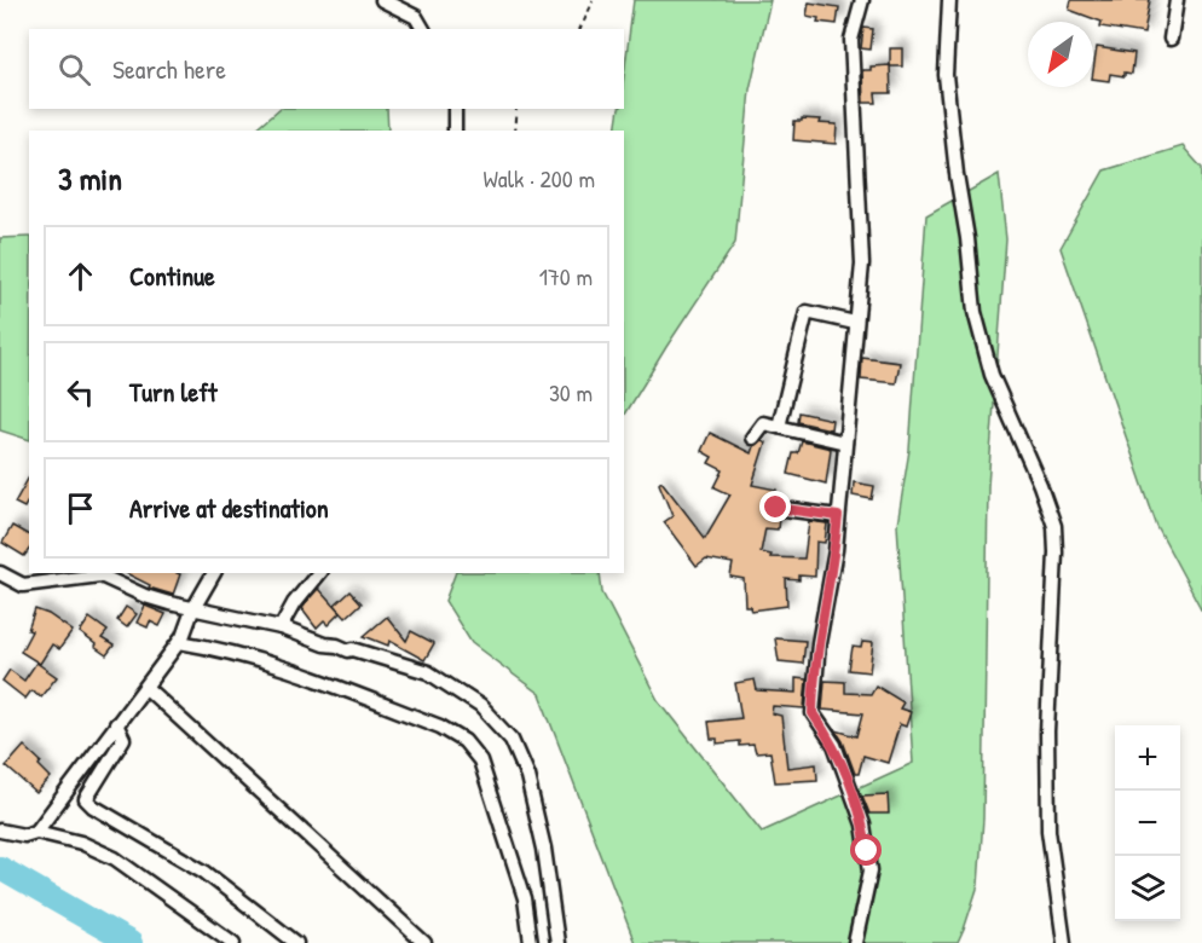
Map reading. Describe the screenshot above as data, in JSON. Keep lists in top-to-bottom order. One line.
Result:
{"north":"bottom left","page":{"search":"Search here","heading":["3 min","Walk · 200 m"],"list":[["Continue","170 m"],["Turn left","30 m"],"Arrive at destination"],"map_buttons":["+","−"]}}
